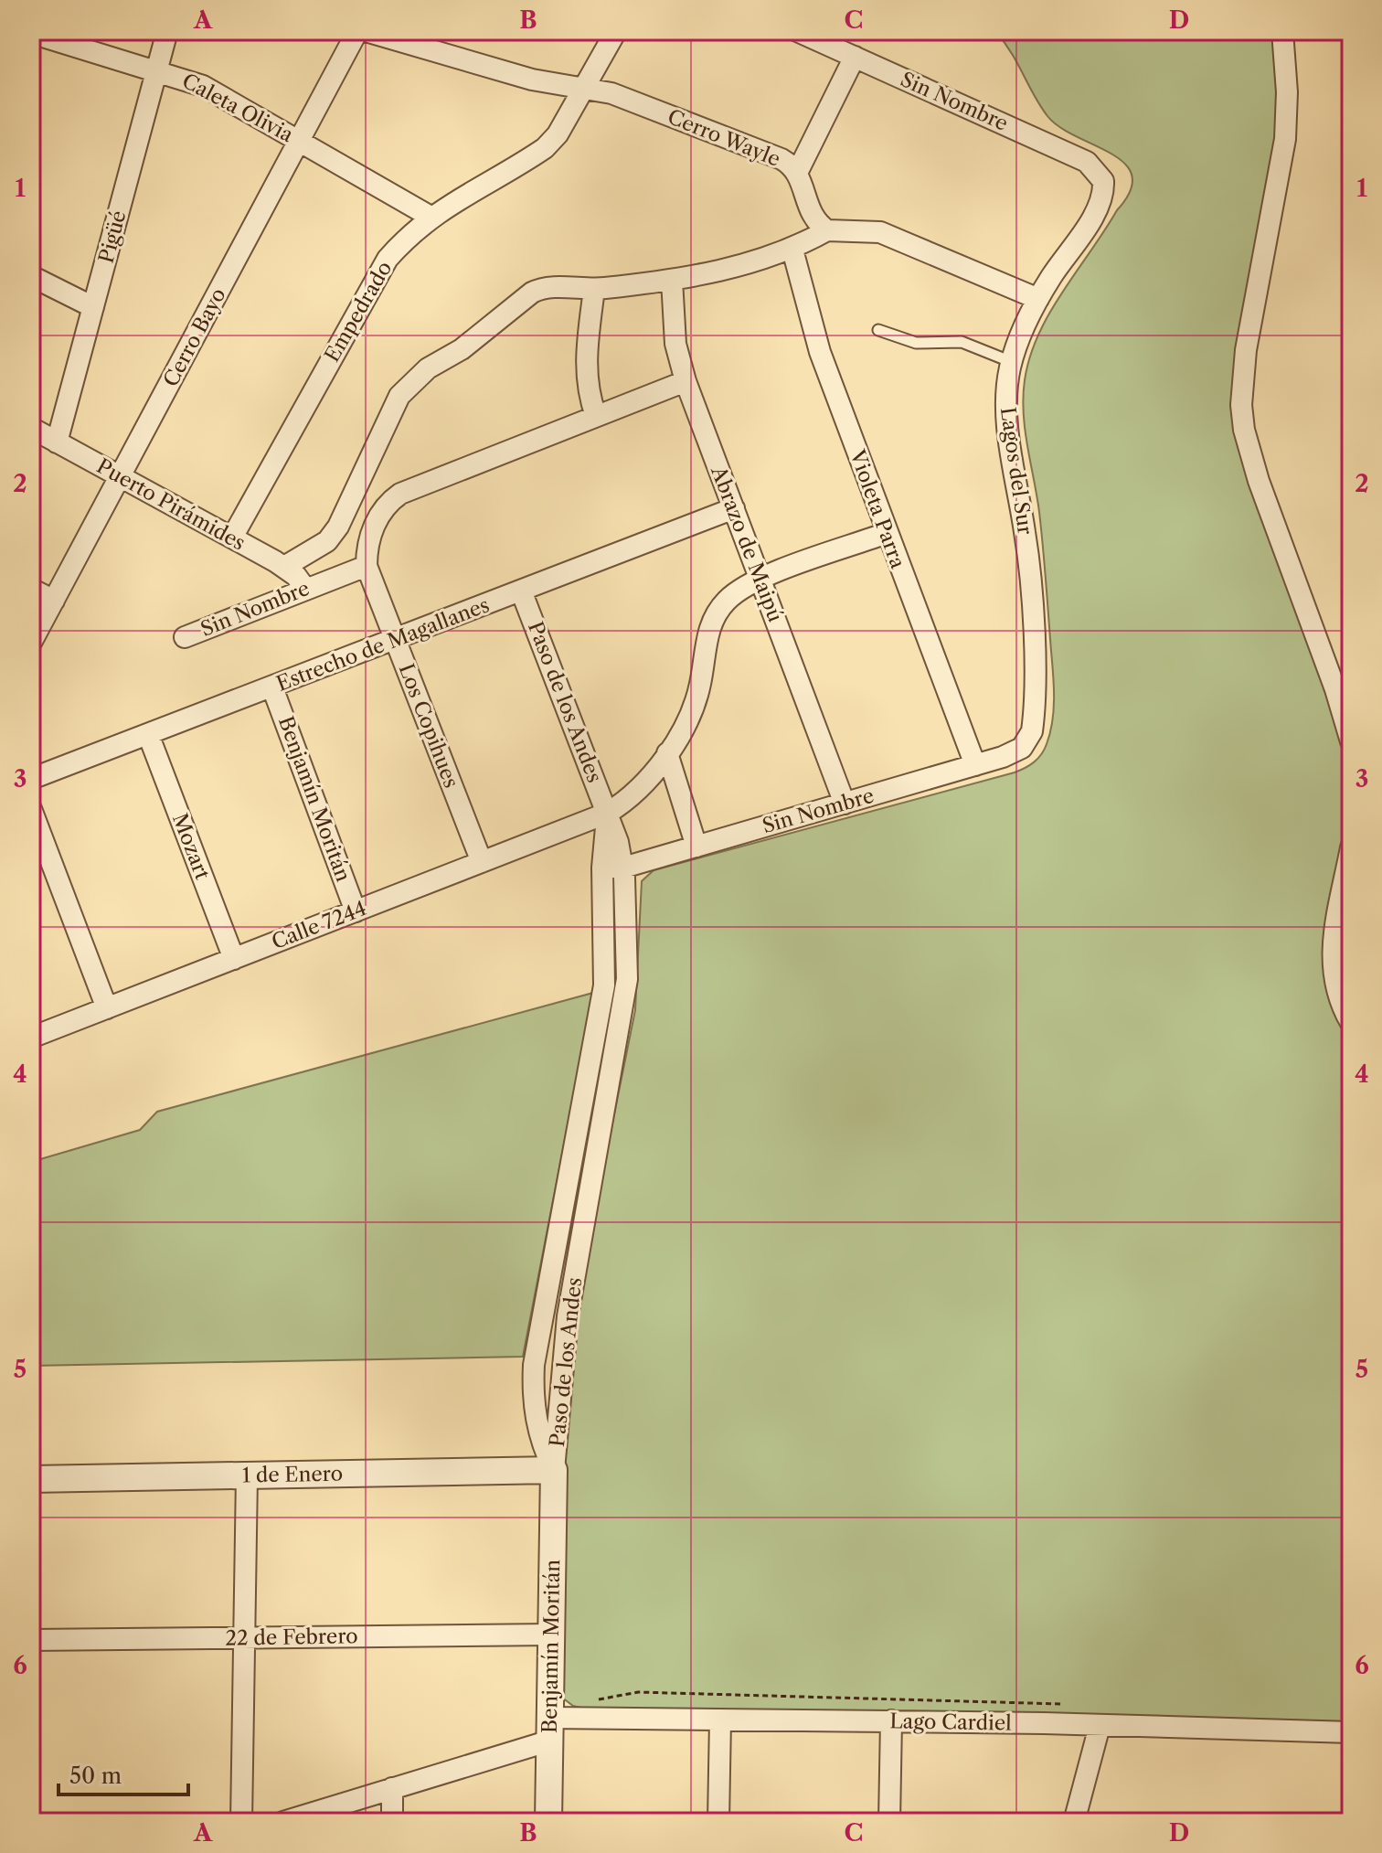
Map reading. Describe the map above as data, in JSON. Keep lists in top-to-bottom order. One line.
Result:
{"streets":{"street":["Sin Nombre","Caleta Olivia","Cerro Wayle","Pigüé","Empedrado","Cerro Bayo","Lagos del Sur","Puerto Pirámides","Violeta Parra","Abrazo de Maipú","Estrecho de Magallanes","Paso de los Andes","Los Copihues","Benjamín Moritán","Mozart","Calle 7244","1 de Enero","22 de Febrero","Lago Cardiel"]},"crossings":[["Sin Nombre","Lagos del Sur"],["Sin Nombre","Puerto Pirámides"],["Sin Nombre","Violeta Parra"],["Sin Nombre","Abrazo de Maipú"],["Sin Nombre","Paso de los Andes"],["Sin Nombre","Los Copihues"],["Caleta Olivia","Pigüé"],["Caleta Olivia","Empedrado"],["Caleta Olivia","Cerro Bayo"],["Cerro Wayle","Empedrado"],["Pigüé","Puerto Pirámides"],["Empedrado","Puerto Pirámides"],["Cerro Bayo","Puerto Pirámides"],["Abrazo de Maipú","Estrecho de Magallanes"],["Estrecho de Magallanes","Paso de los Andes"],["Estrecho de Magallanes","Los Copihues"],["Estrecho de Magallanes","Benjamín Moritán"],["Estrecho de Magallanes","Mozart"],["Paso de los Andes","Benjamín Moritán"],["Paso de los Andes","Calle 7244"],["Paso de los Andes","1 de Enero"],["Los Copihues","Calle 7244"],["Benjamín Moritán","Calle 7244"],["Benjamín Moritán","1 de Enero"],["Benjamín Moritán","22 de Febrero"],["Benjamín Moritán","Lago Cardiel"],["Mozart","Calle 7244"]],"scale_bar":"50 m","grid":{"columns":["A","B","C","D"],"rows":["1","2","3","4","5","6"]}}
